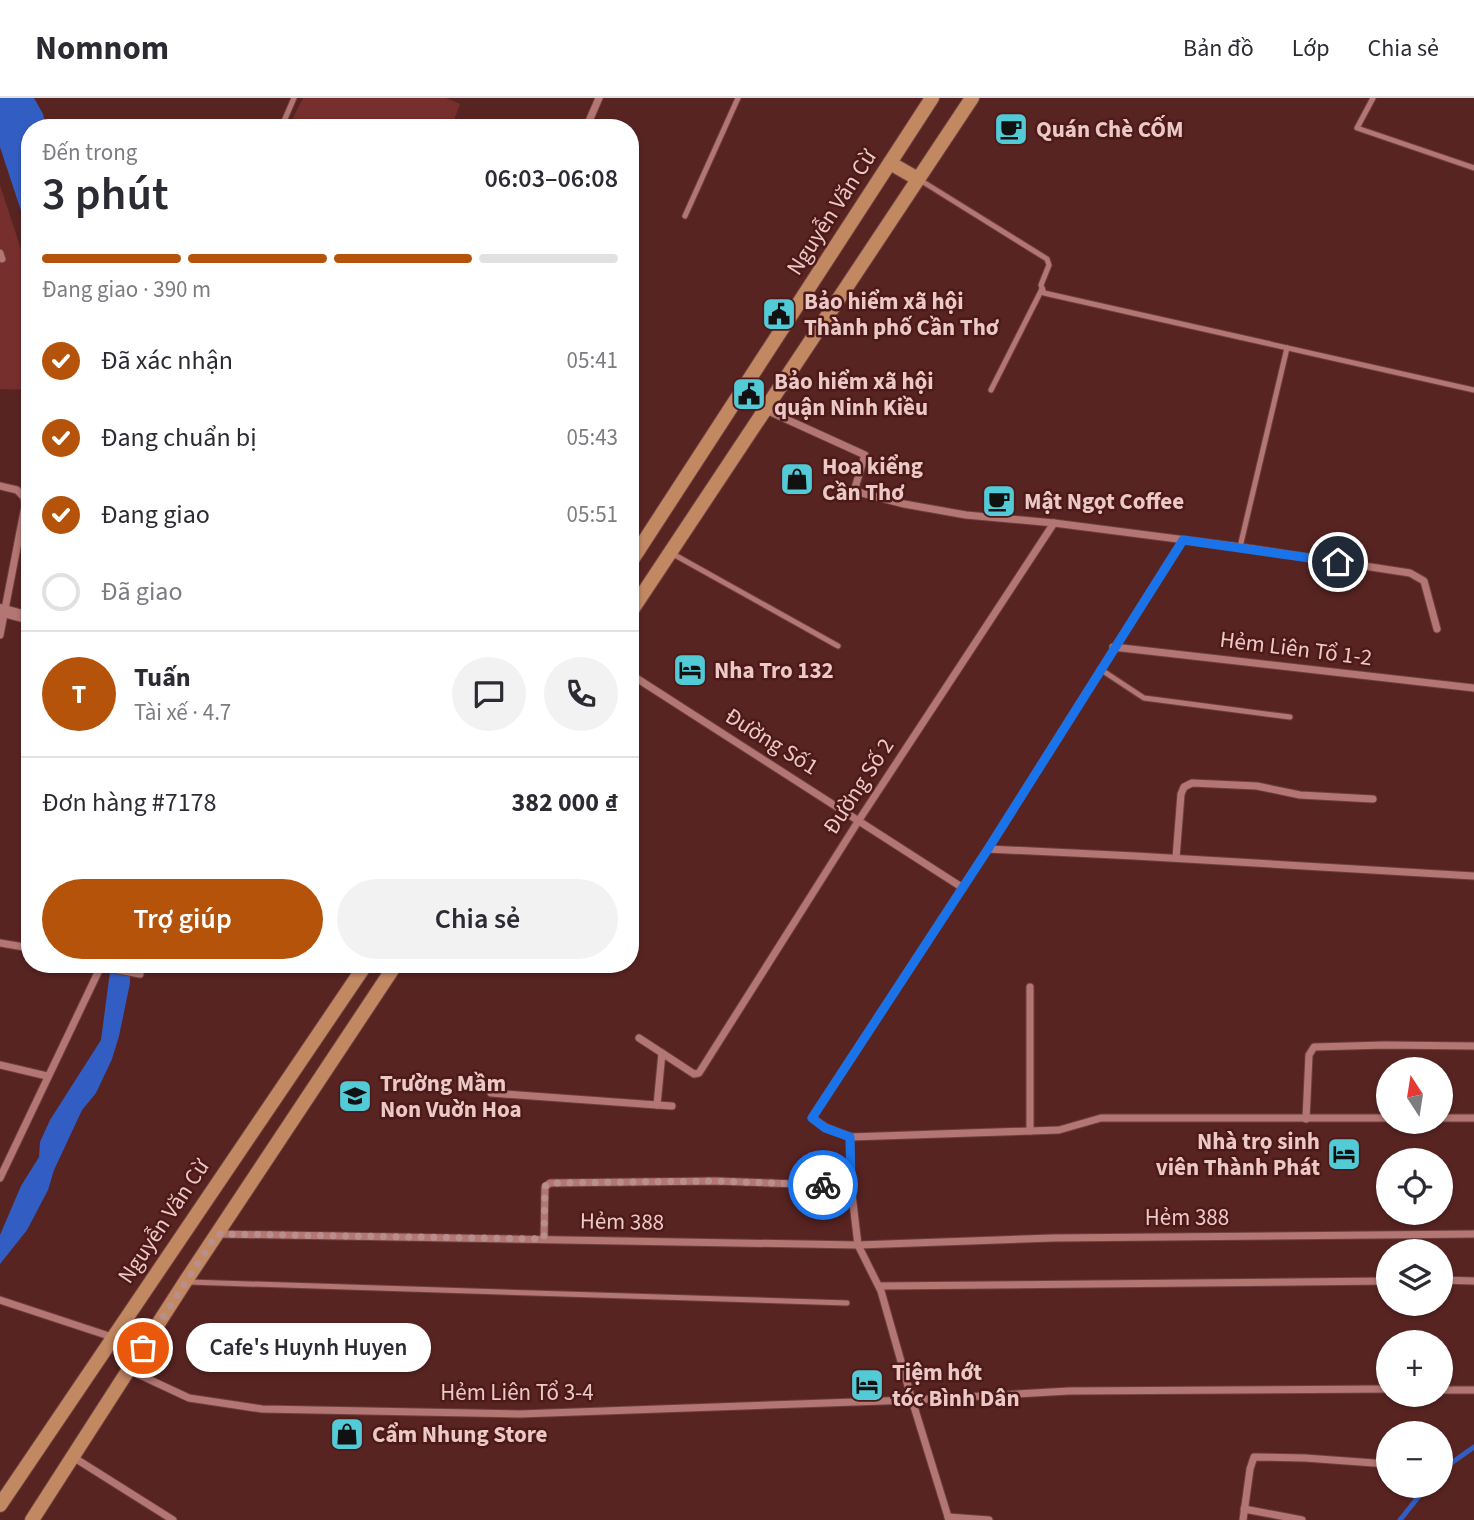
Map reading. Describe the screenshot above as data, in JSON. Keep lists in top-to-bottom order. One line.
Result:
{"streets":{"main road":["Nguyễn Văn Cừ"],"street":["Hẻm Liên Tổ 1-2","Đường Số1","Đường Số 2","Hẻm 388","Hẻm Liên Tổ 3-4"]},"crossings":[["Đường Số1","Đường Số 2"]],"places":{"cafe":["Quán Chè CỐM","Mật Ngọt Coffee"],"public building":["Bảo hiểm xã hội Thành phố Cần Thơ","Bảo hiểm xã hội quận Ninh Kiều"],"shop":["Hoa kiểng Cần Thơ","Cẩm Nhung Store"],"hotel":["Nha Tro 132","Nhà trọ sinh viên Thành Phát","Tiệm hớt tóc Bình Dân"],"school or university":["Trường Mầm Non Vuờn Hoa"],"other":["Cafe's Huynh Huyen"]},"north":"top","page":{"header":"Nomnom","nav":["Bản đồ","Lớp","Chia sẻ"],"heading":["3 phút","Đến trong","06:03–06:08"],"panel":["Tuấn","Tài xế · 4.7","Đơn hàng #7178","382 000 ₫"],"bar":"Đang giao · 390 m","list":[["Đã xác nhận","05:41"],["Đang chuẩn bị","05:43"],["Đang giao","05:51"],"Đã giao"],"round":"T","buttons":["Trợ giúp","Chia sẻ"],"map_buttons":["+","−"],"bubble":"Cafe's Huynh Huyen"}}
